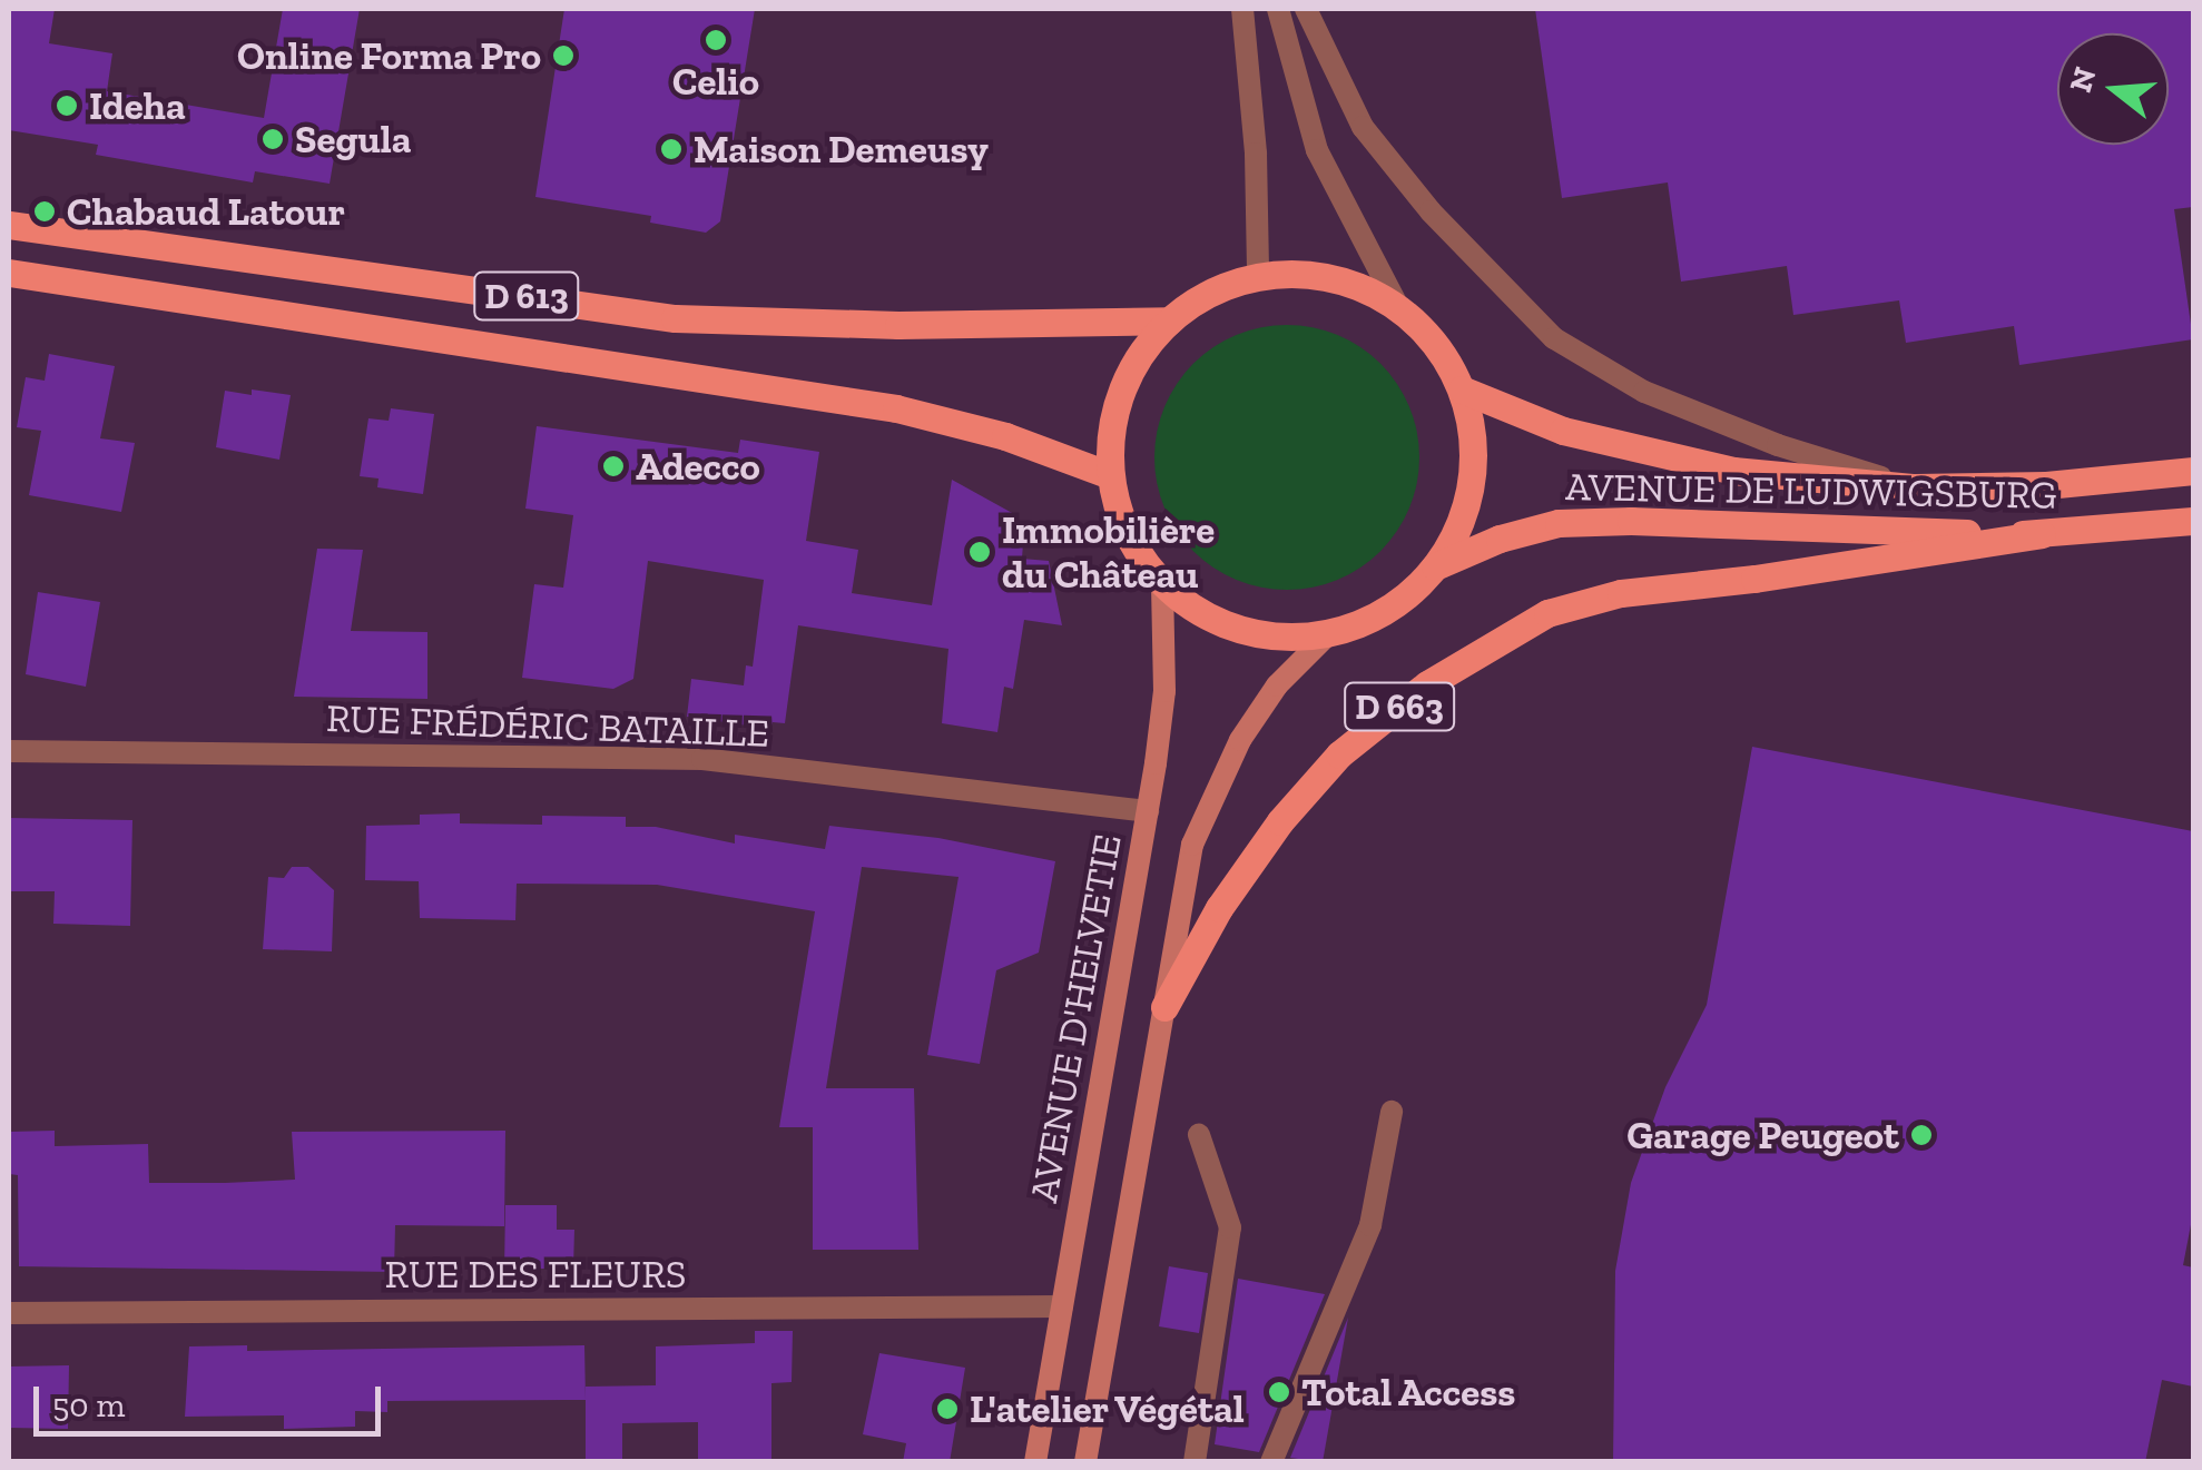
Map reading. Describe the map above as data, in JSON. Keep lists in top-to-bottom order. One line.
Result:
{"streets":{"main road":["D 613","AVENUE DE LUDWIGSBURG","D 663","AVENUE D'HELVETIE"],"street":["RUE FRÉDÉRIC BATAILLE","RUE DES FLEURS"]},"crossings":[["D 613","AVENUE DE LUDWIGSBURG"],["D 613","D 663"],["D 613","AVENUE D'HELVETIE"],["AVENUE DE LUDWIGSBURG","D 663"],["AVENUE DE LUDWIGSBURG","AVENUE D'HELVETIE"],["D 663","AVENUE D'HELVETIE"],["RUE FRÉDÉRIC BATAILLE","AVENUE D'HELVETIE"],["AVENUE D'HELVETIE","RUE DES FLEURS"]],"places":["Celio","Online Forma Pro","Ideha","Segula","Maison Demeusy","Chabaud Latour","Adecco","Immobilière du Château","Garage Peugeot","Total Access","L'atelier Végétal"],"scale_bar":"50 m","north":"left"}
